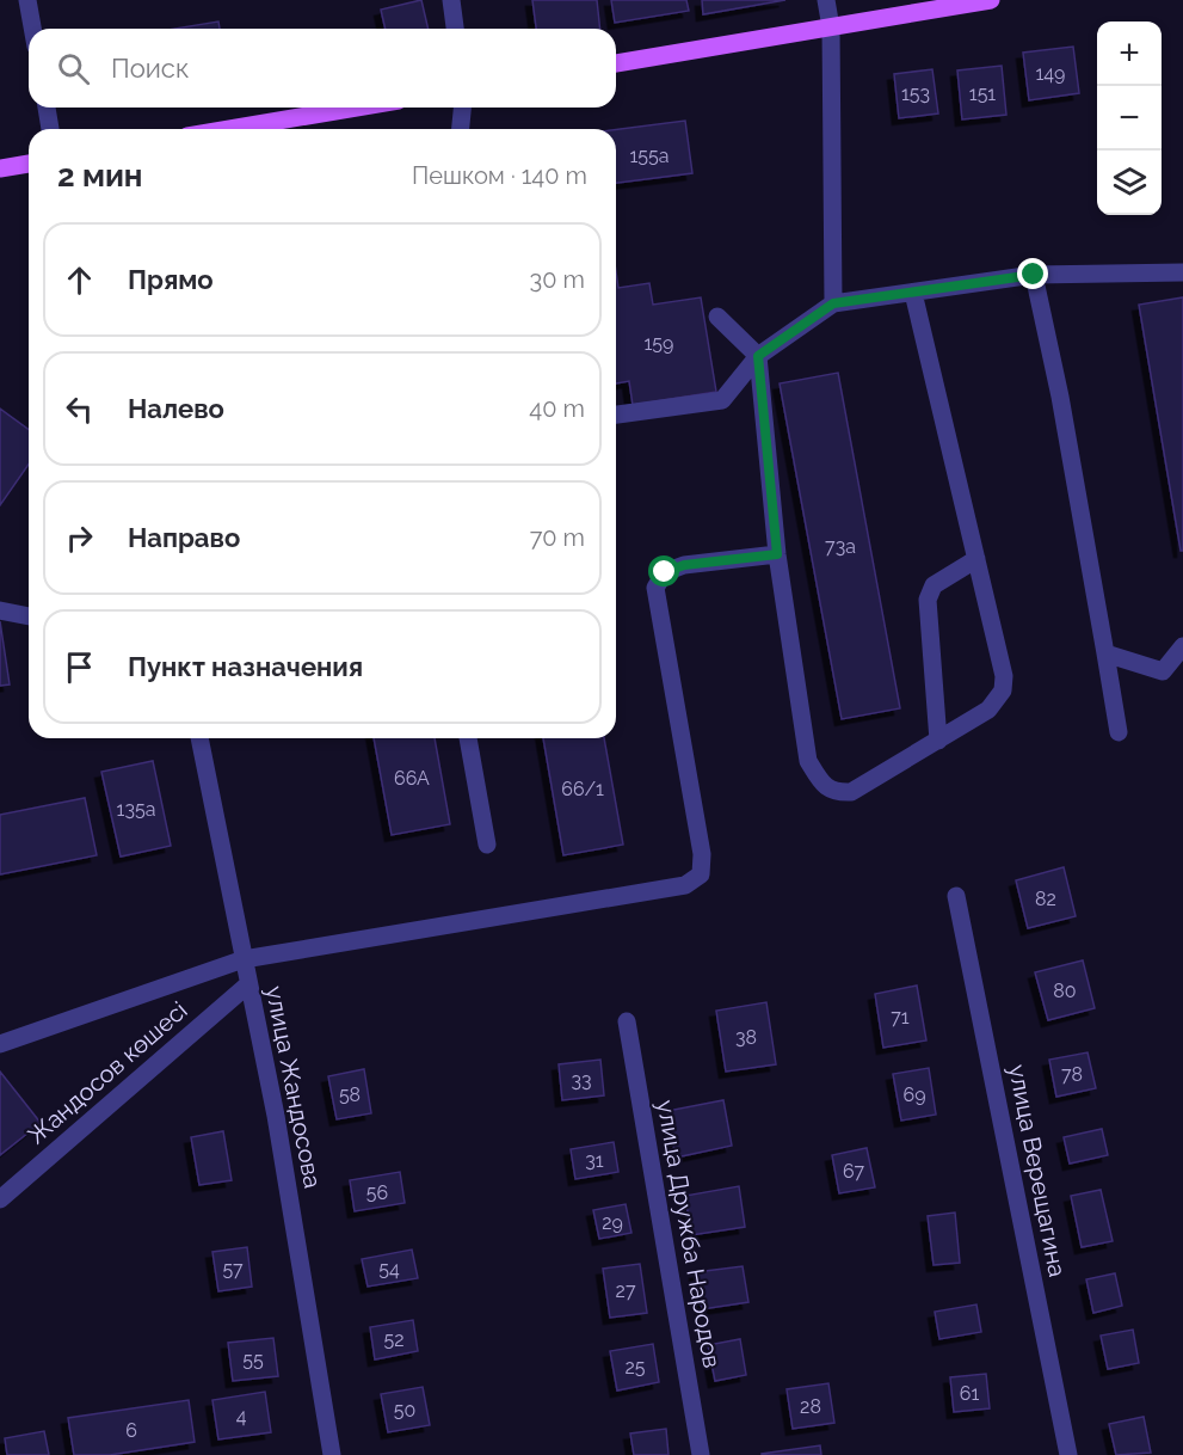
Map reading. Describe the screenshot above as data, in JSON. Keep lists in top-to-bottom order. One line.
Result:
{"streets":{"street":["Жандосов көшесі","улица Жандосова","улица Верещагина","улица Дружба Народов"]},"crossings":[["Жандосов көшесі","улица Жандосова"]],"house_numbers":["149","153","151","155а","159","73а","66А","66/1","135а","82","80","71","38","78","33","58","69","31","67","56","29","57","54","27","52","55","25","61","28","50","4","6"],"page":{"map_buttons":["+","−"],"search":"Поиск","heading":["2 мин","Пешком · 140 m"],"list":[["Прямо","30 m"],["Налево","40 m"],["Направо","70 m"],"Пункт назначения"]}}
